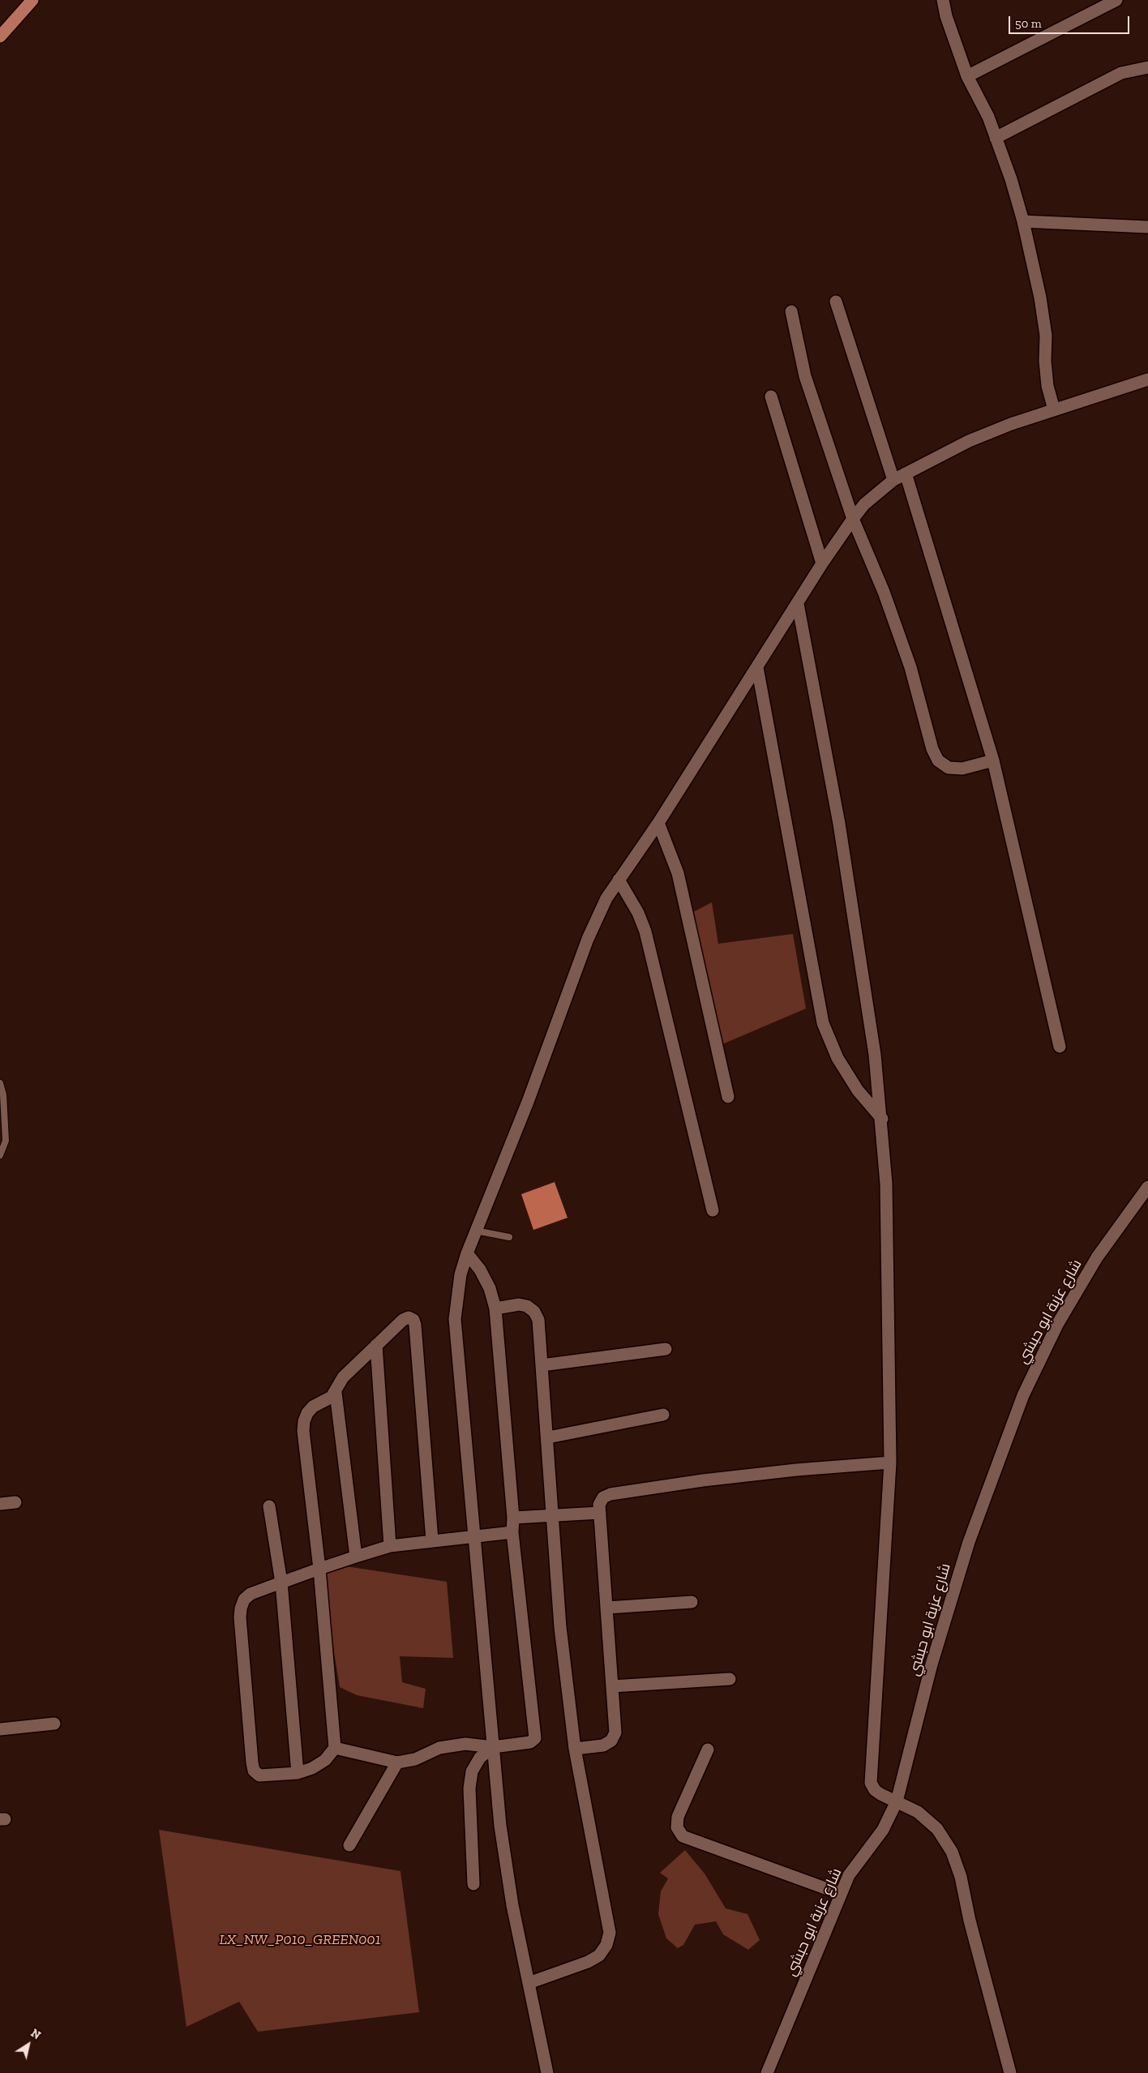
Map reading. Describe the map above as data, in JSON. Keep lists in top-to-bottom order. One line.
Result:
{"streets":{"street":["شارع عزبة ابو حبشي"]},"parks":["LX_NW_P010_GREEN001"],"scale_bar":"50 m","north":"top right"}
